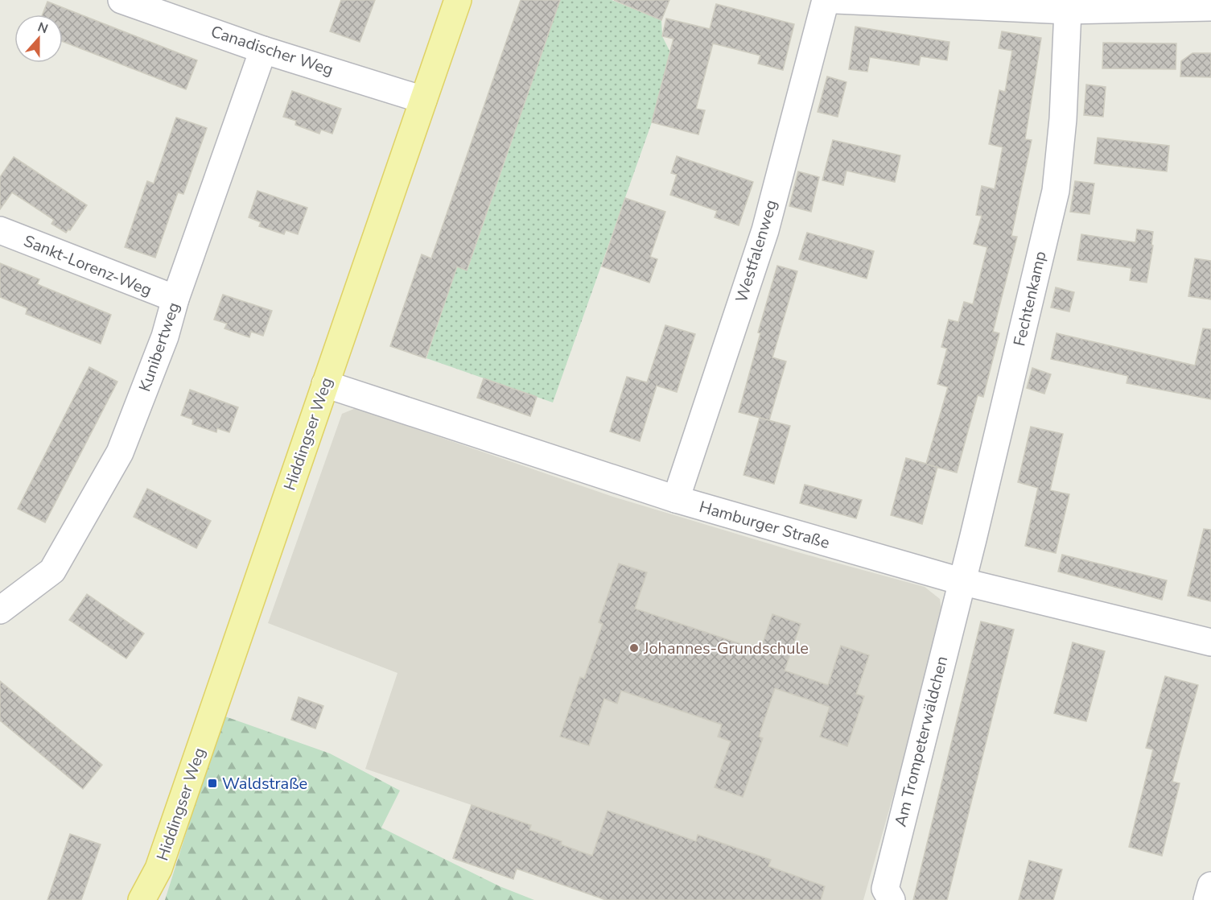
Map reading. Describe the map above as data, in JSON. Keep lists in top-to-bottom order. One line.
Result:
{"streets":{"main road":["Hiddingser Weg"],"street":["Canadischer Weg","Westfalenweg","Sankt-Lorenz-Weg","Fechtenkamp","Kunibertweg","Hamburger Straße","Am Trompeterwäldchen"]},"crossings":[["Canadischer Weg","Kunibertweg"],["Canadischer Weg","Hiddingser Weg"],["Westfalenweg","Hamburger Straße"],["Sankt-Lorenz-Weg","Kunibertweg"],["Fechtenkamp","Hamburger Straße"],["Fechtenkamp","Am Trompeterwäldchen"],["Hiddingser Weg","Hamburger Straße"],["Hamburger Straße","Am Trompeterwäldchen"]],"places":{"other":["Johannes-Grundschule"],"transit":["Waldstraße"]},"north":"top"}
